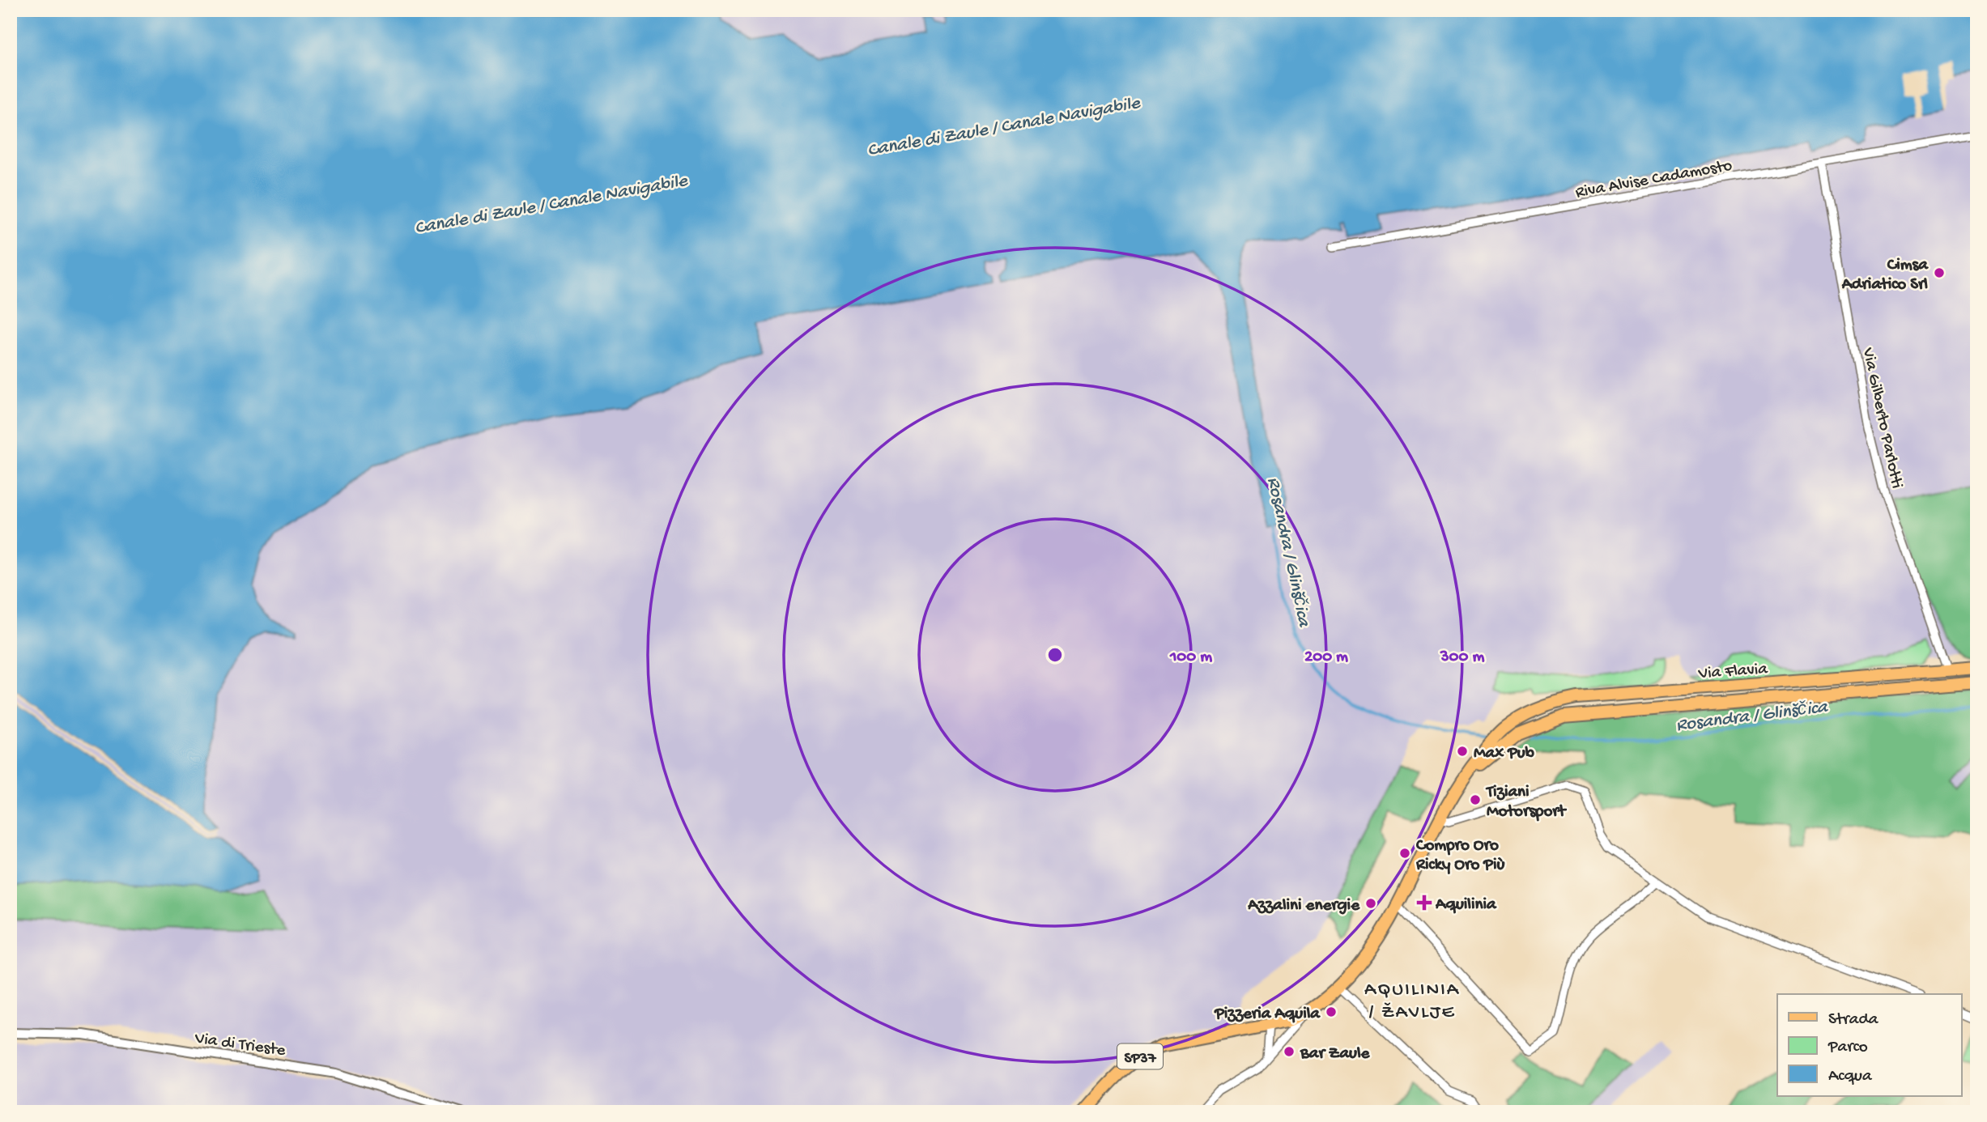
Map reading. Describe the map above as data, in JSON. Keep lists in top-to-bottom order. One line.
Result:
{"streets":{"main road":["Via Flavia","SP37"],"street":["Riva Alvise Cadamosto","Via Gilberto Parlotti","Via di Trieste"]},"crossings":[["Riva Alvise Cadamosto","Via Gilberto Parlotti"],["Via Gilberto Parlotti","Via Flavia"],["Via Flavia","SP37"]],"districts":["AQUILINIA / ŽAVLJE"],"water":["Canale di Zaule / Canale Navigabile","Rosandra / Glinščica"],"places":{"other":["Cimsa Adriatico Srl","Max Pub","Tiziani Motorsport","Compro Oro Ricky Oro Più","Azzalini energie","Pizzeria Aquila","Bar Zaule"],"health":["Aquilinia"]},"legend":["Strada","Parco","Acqua"],"rings":["100 m","200 m","300 m"]}
